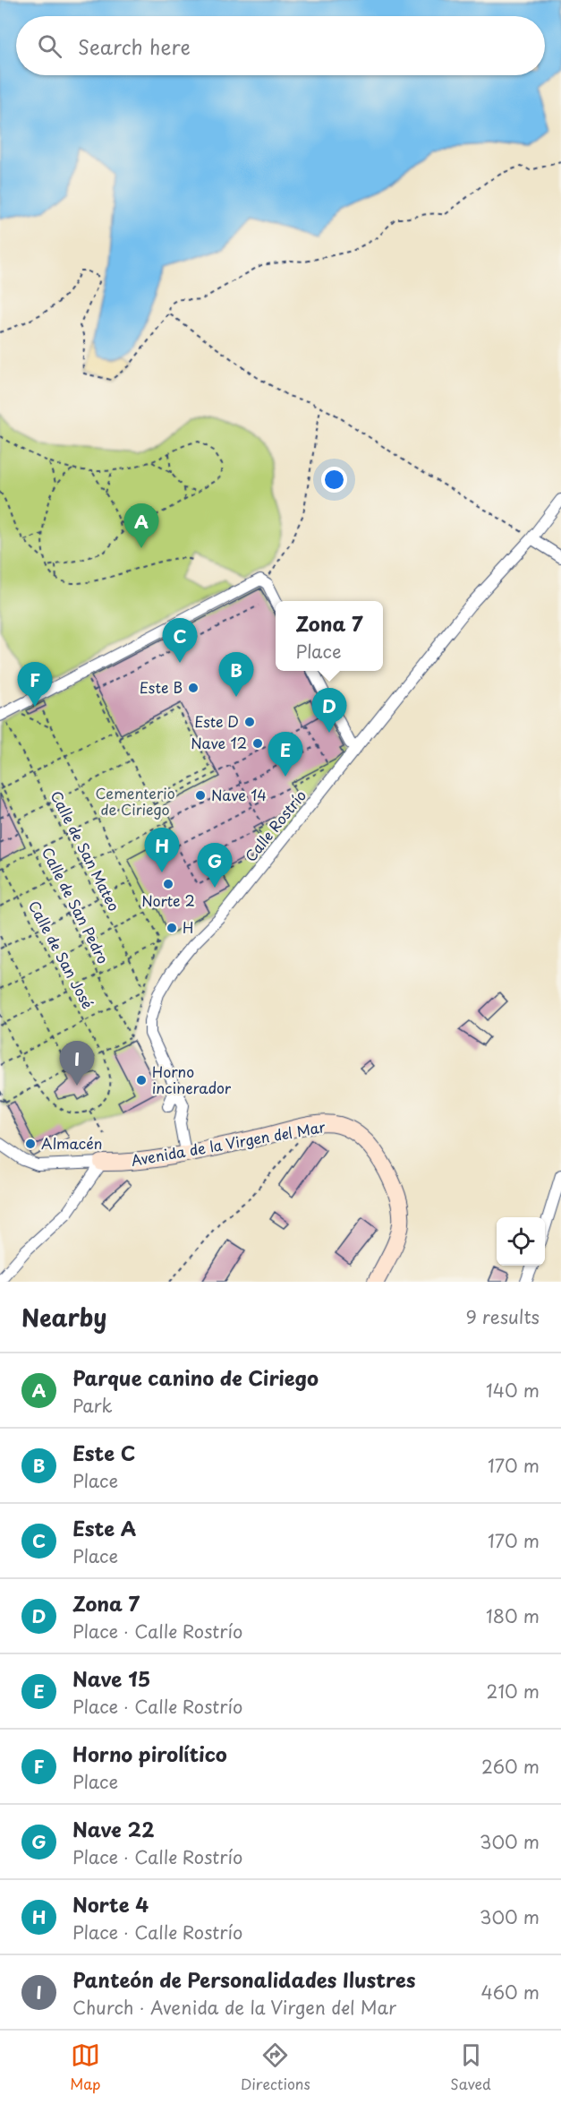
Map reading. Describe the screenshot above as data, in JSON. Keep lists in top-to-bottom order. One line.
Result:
{"streets":{"main road":["Avenida de la Virgen del Mar"],"street":["Calle Rostrío"],"path":["Calle de San Mateo","Calle de San Pedro","Calle de San José"]},"crossings":[["Calle Rostrío","Avenida de la Virgen del Mar"]],"parks":["Cementerio de Ciriego"],"places":["Este B","Este D","Nave 12","Nave 14","Norte 2","H","Horno incinerador","Almacén"],"page":{"search":"Search here","pins":["A","C","B","F","D","E","H","G","I"],"popup":["Zona 7","Place"],"heading":["Nearby","9 results"],"list":[{"mark":"A","name":"Parque canino de Ciriego","note":"Park","value":"140 m"},{"mark":"B","name":"Este C","note":"Place","value":"170 m"},{"mark":"C","name":"Este A","note":"Place","value":"170 m"},{"mark":"D","name":"Zona 7","note":"Place · Calle Rostrío","value":"180 m"},{"mark":"E","name":"Nave 15","note":"Place · Calle Rostrío","value":"210 m"},{"mark":"F","name":"Horno pirolítico","note":"Place","value":"260 m"},{"mark":"G","name":"Nave 22","note":"Place · Calle Rostrío","value":"300 m"},{"mark":"H","name":"Norte 4","note":"Place · Calle Rostrío","value":"300 m"},{"mark":"I","name":"Panteón de Personalidades Ilustres","note":"Church · Avenida de la Virgen del Mar","value":"460 m"}],"nav":["Map","Directions","Saved"]}}
